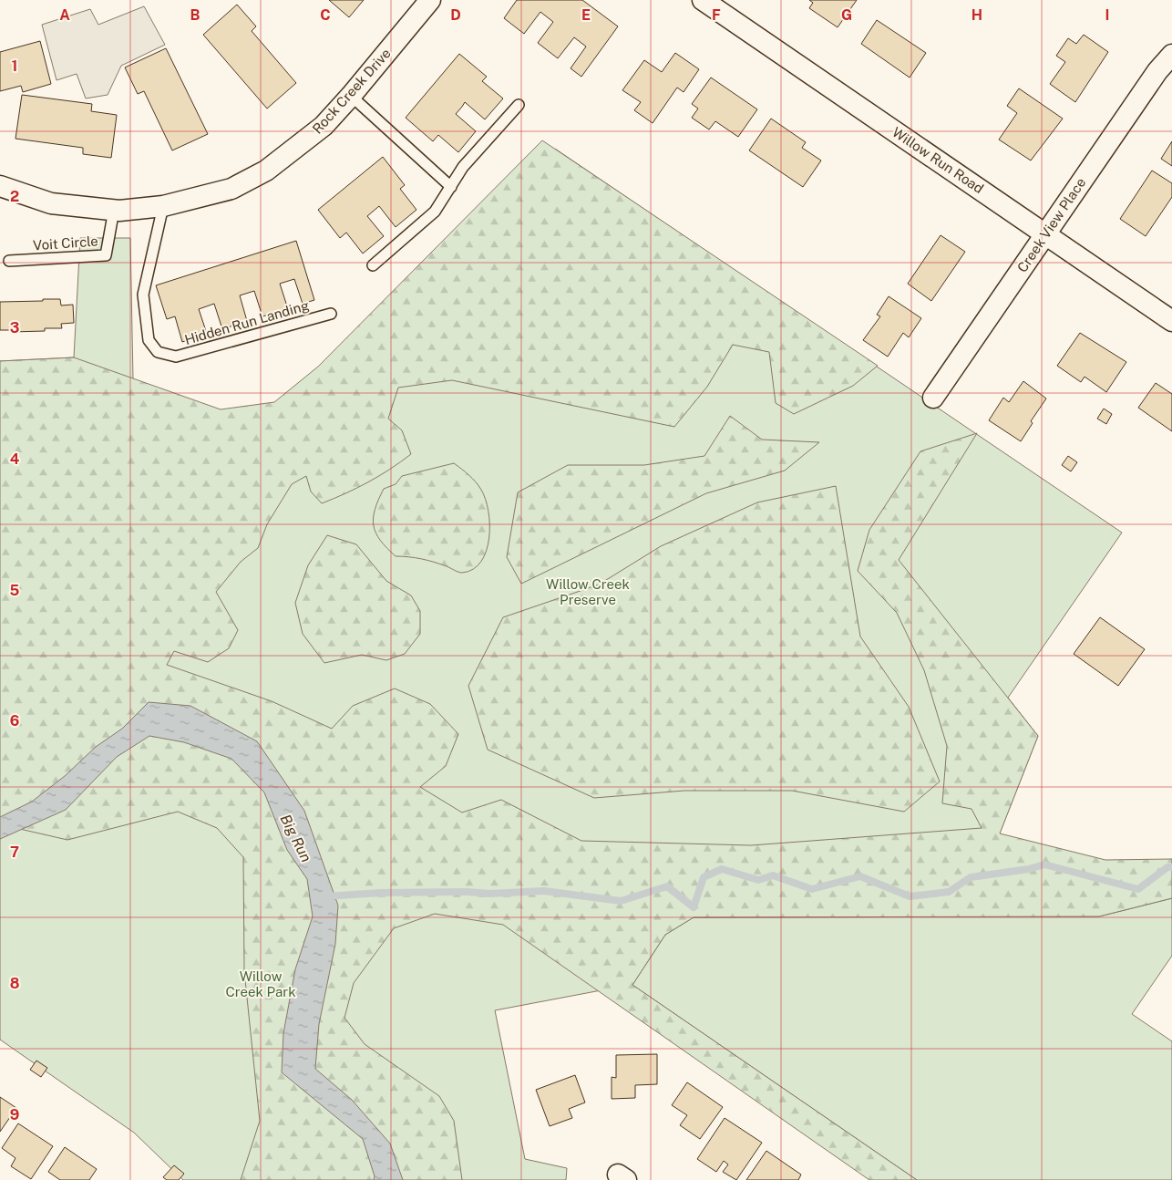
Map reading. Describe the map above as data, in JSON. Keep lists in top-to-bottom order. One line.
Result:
{"streets":{"street":["Rock Creek Drive","Willow Run Road","Creek View Place"],"lane":["Voit Circle","Hidden Run Landing"]},"crossings":[["Rock Creek Drive","Voit Circle"],["Rock Creek Drive","Hidden Run Landing"],["Willow Run Road","Creek View Place"]],"water":["Big Run"],"parks":["Willow Creek Preserve","Willow Creek Park"],"grid":{"columns":["A","B","C","D","E","F","G","H","I"],"rows":["1","2","3","4","5","6","7","8","9"]}}
